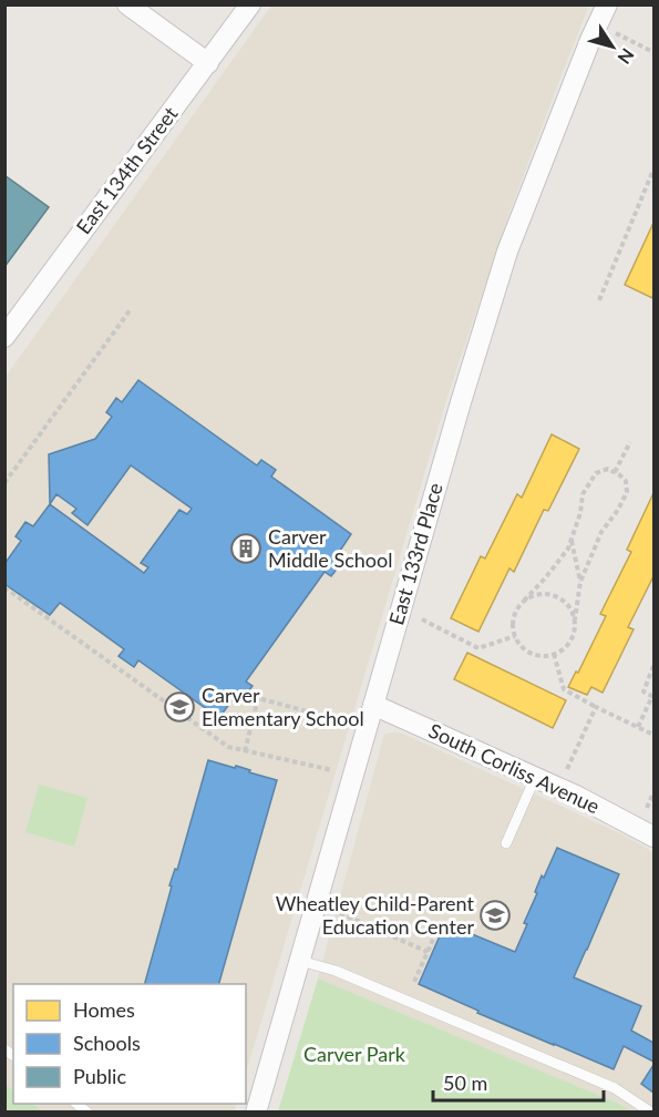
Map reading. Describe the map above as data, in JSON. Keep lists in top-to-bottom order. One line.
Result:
{"streets":{"street":["East 134th Street","East 133rd Place","South Corliss Avenue"]},"crossings":[["East 133rd Place","South Corliss Avenue"]],"parks":["Carver Park"],"places":{"building":["Carver Middle School"],"school or university":["Carver Elementary School","Wheatley Child-Parent Education Center"]},"legend":["Homes","Schools","Public"],"scale_bar":"50 m","north":"bottom right"}
